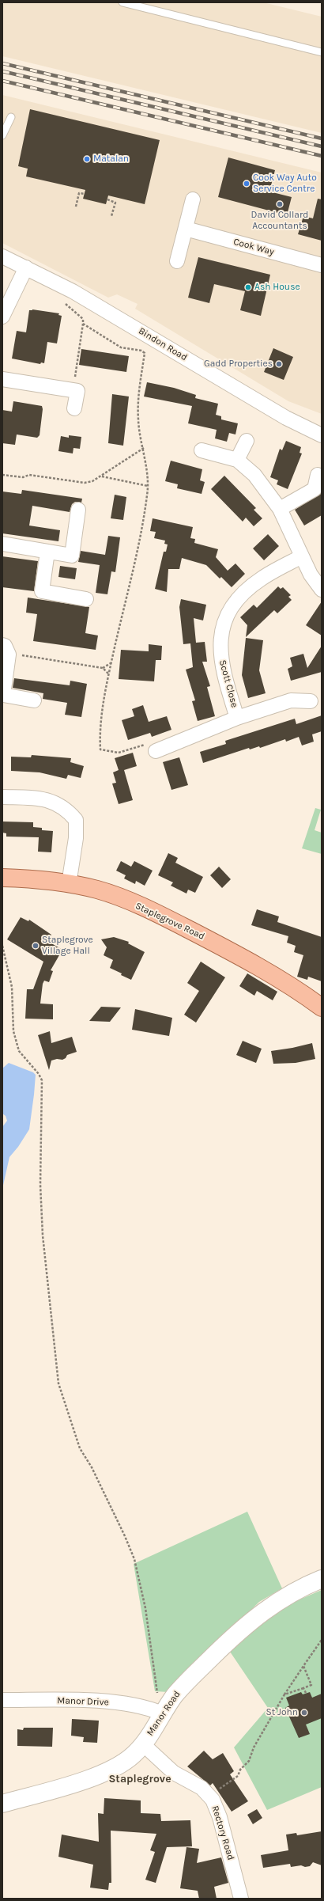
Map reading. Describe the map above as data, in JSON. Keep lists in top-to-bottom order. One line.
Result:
{"streets":{"main road":["Staplegrove Road"],"street":["Cook Way","Bindon Road","Scott Close","Manor Drive","Manor Road","Rectory Road"]},"crossings":[["Manor Drive","Manor Road"],["Manor Road","Rectory Road"]],"districts":["Staplegrove"],"places":["Matalan","Cook Way Auto Service Centre","David Collard Accountants","Ash House","Gadd Properties","Staplegrove Village Hall","St John"]}
